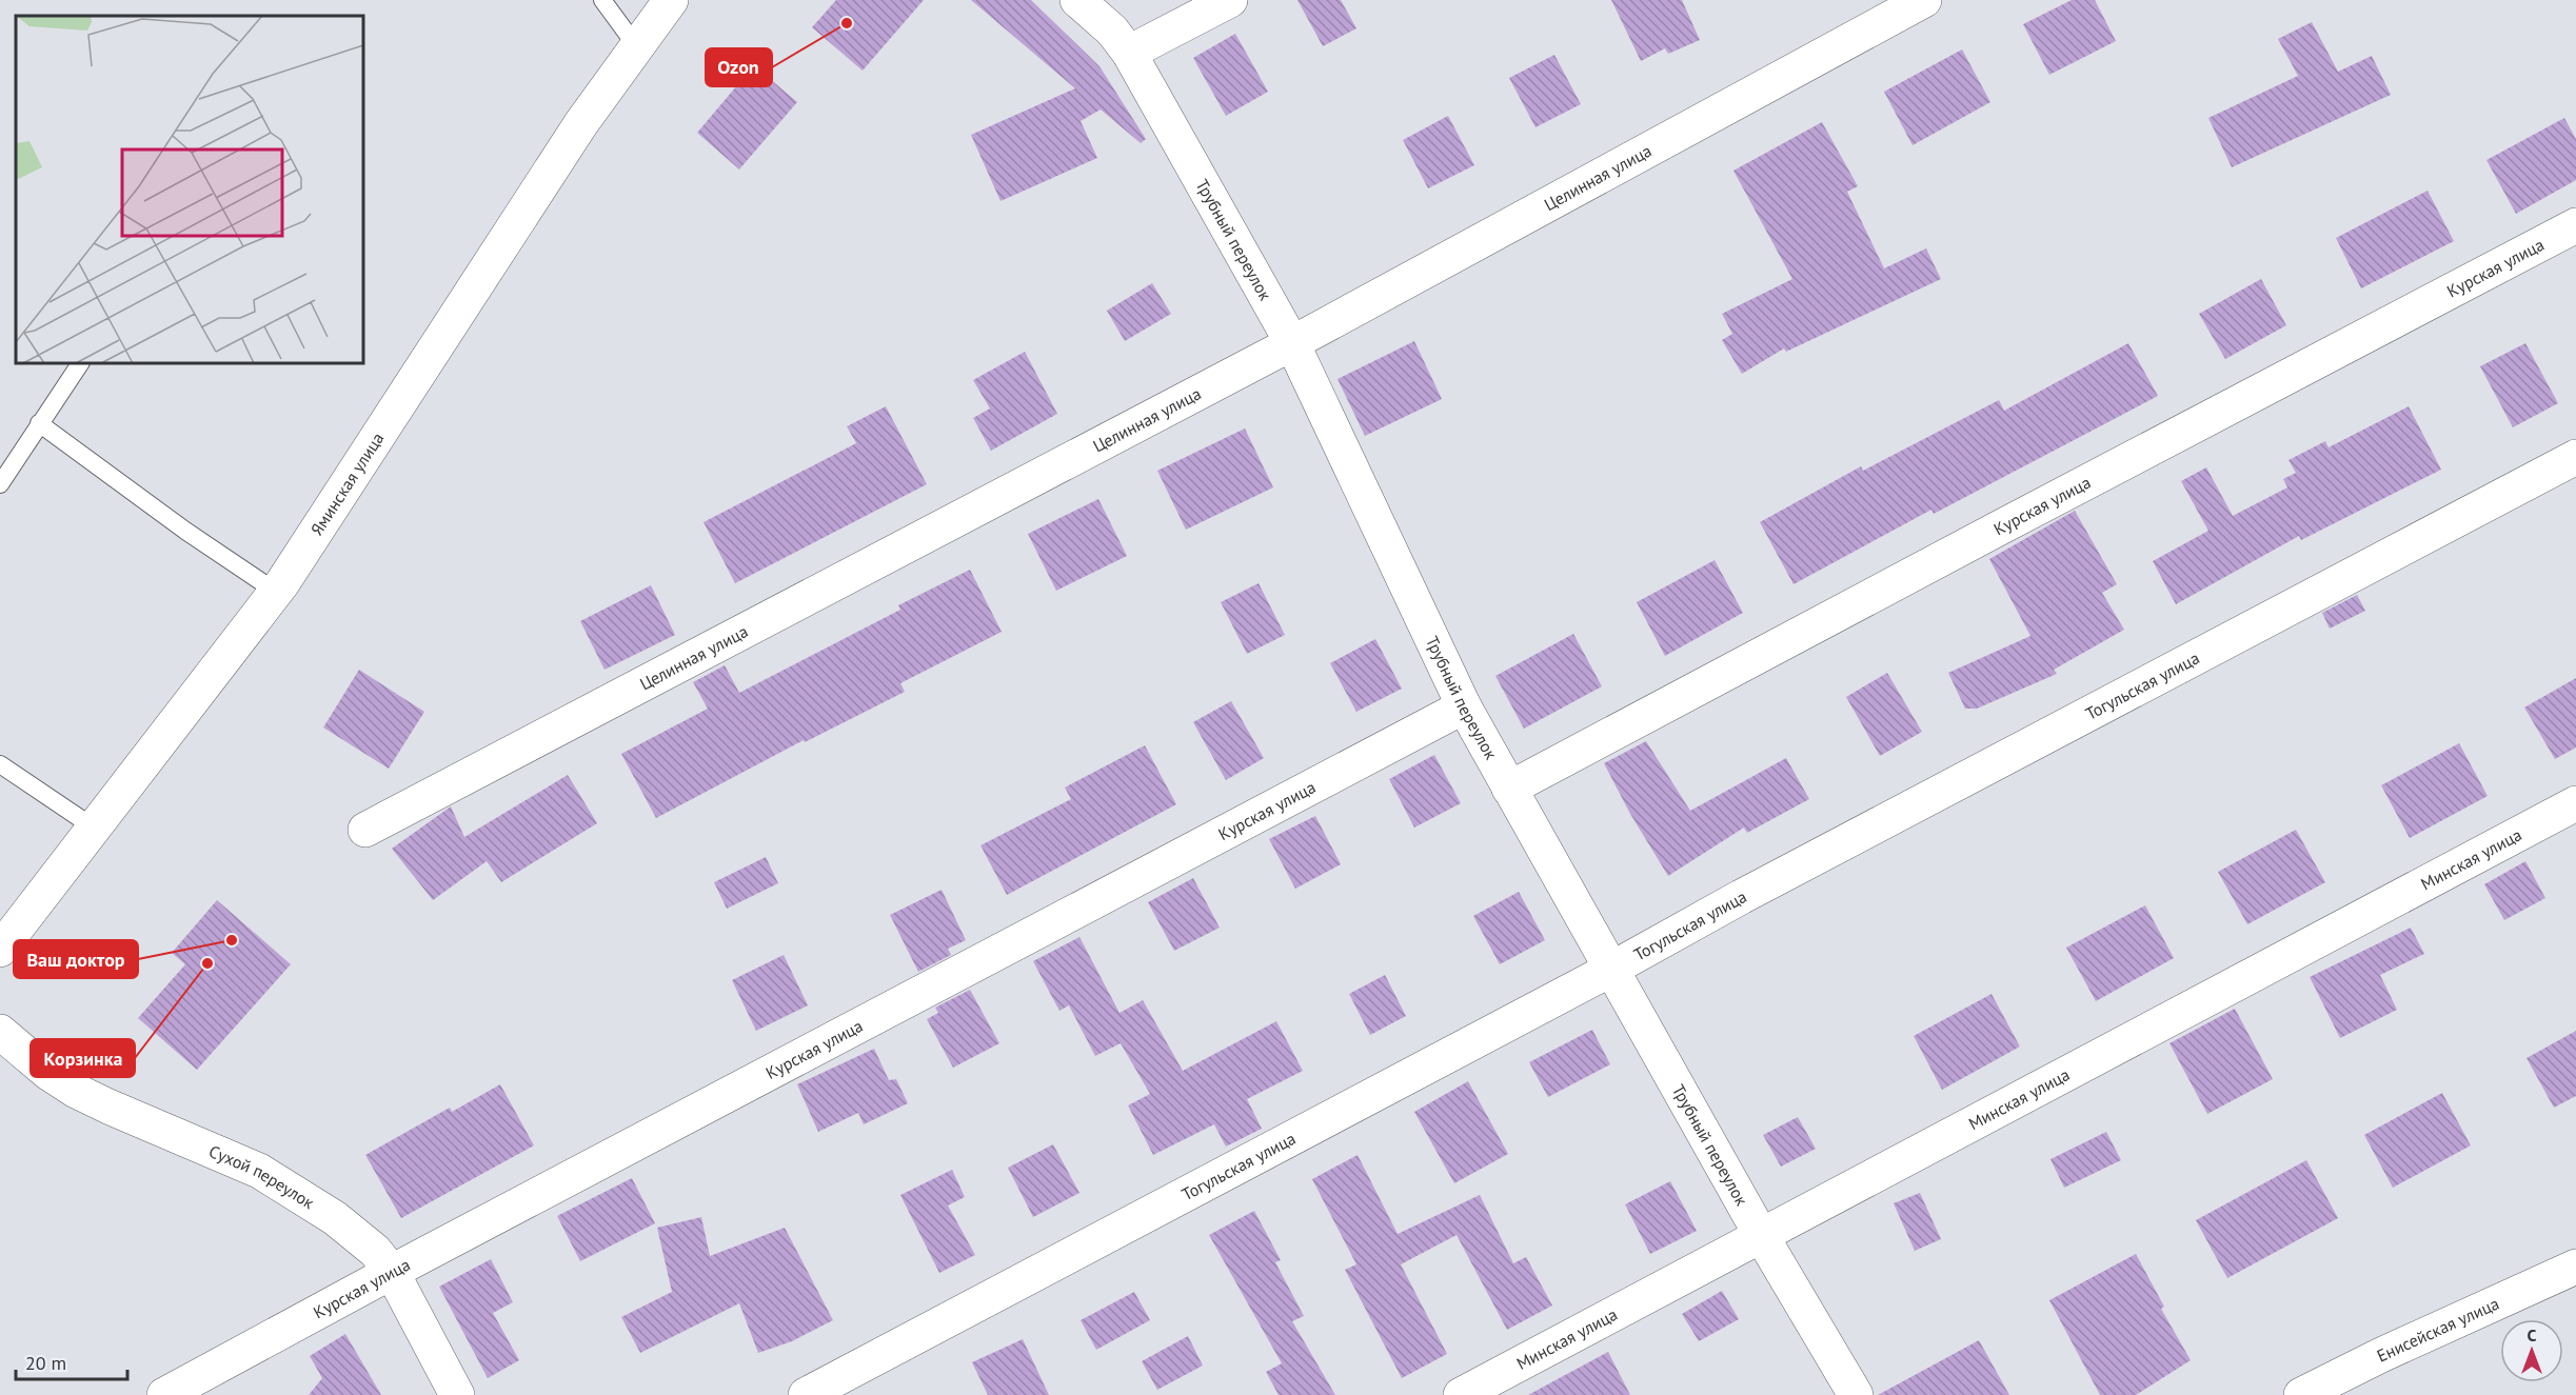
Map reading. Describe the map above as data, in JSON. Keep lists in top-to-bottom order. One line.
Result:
{"streets":{"street":["Целинная улица","Трубный переулок","Курская улица","Яминская улица","Тогульская улица","Минская улица","Сухой переулок","Енисейская улица"]},"crossings":[["Целинная улица","Трубный переулок"],["Трубный переулок","Курская улица"],["Трубный переулок","Тогульская улица"],["Трубный переулок","Минская улица"],["Курская улица","Сухой переулок"]],"places":["Ozon","Ваш доктор","Корзинка"],"scale_bar":"20 m","north":"top"}
